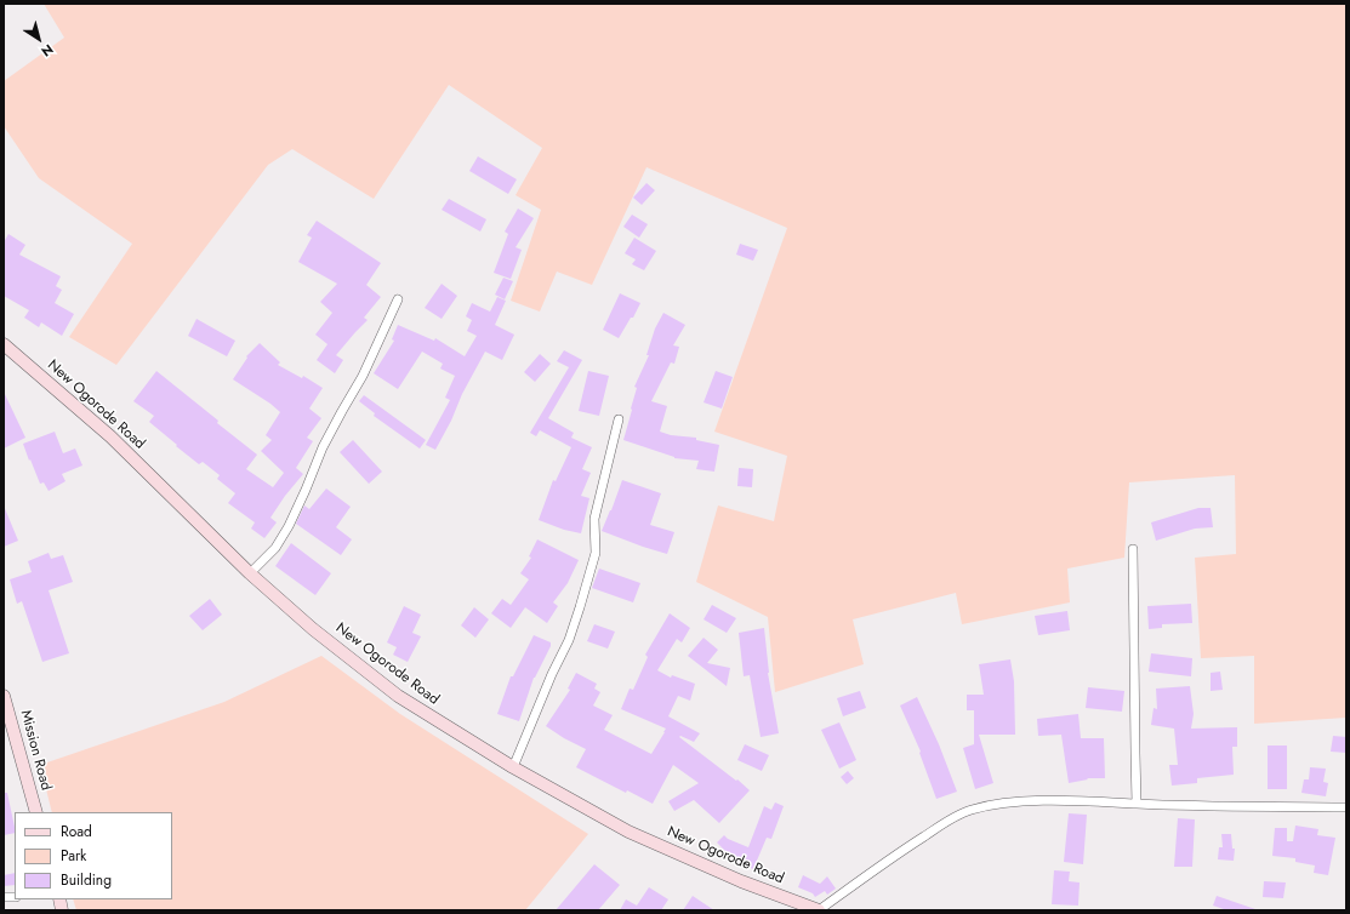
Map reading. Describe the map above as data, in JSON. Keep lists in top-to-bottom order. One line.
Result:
{"streets":{"street":["New Ogorode Road","Mission Road"]},"legend":["Road","Park","Building"],"north":"bottom right"}
